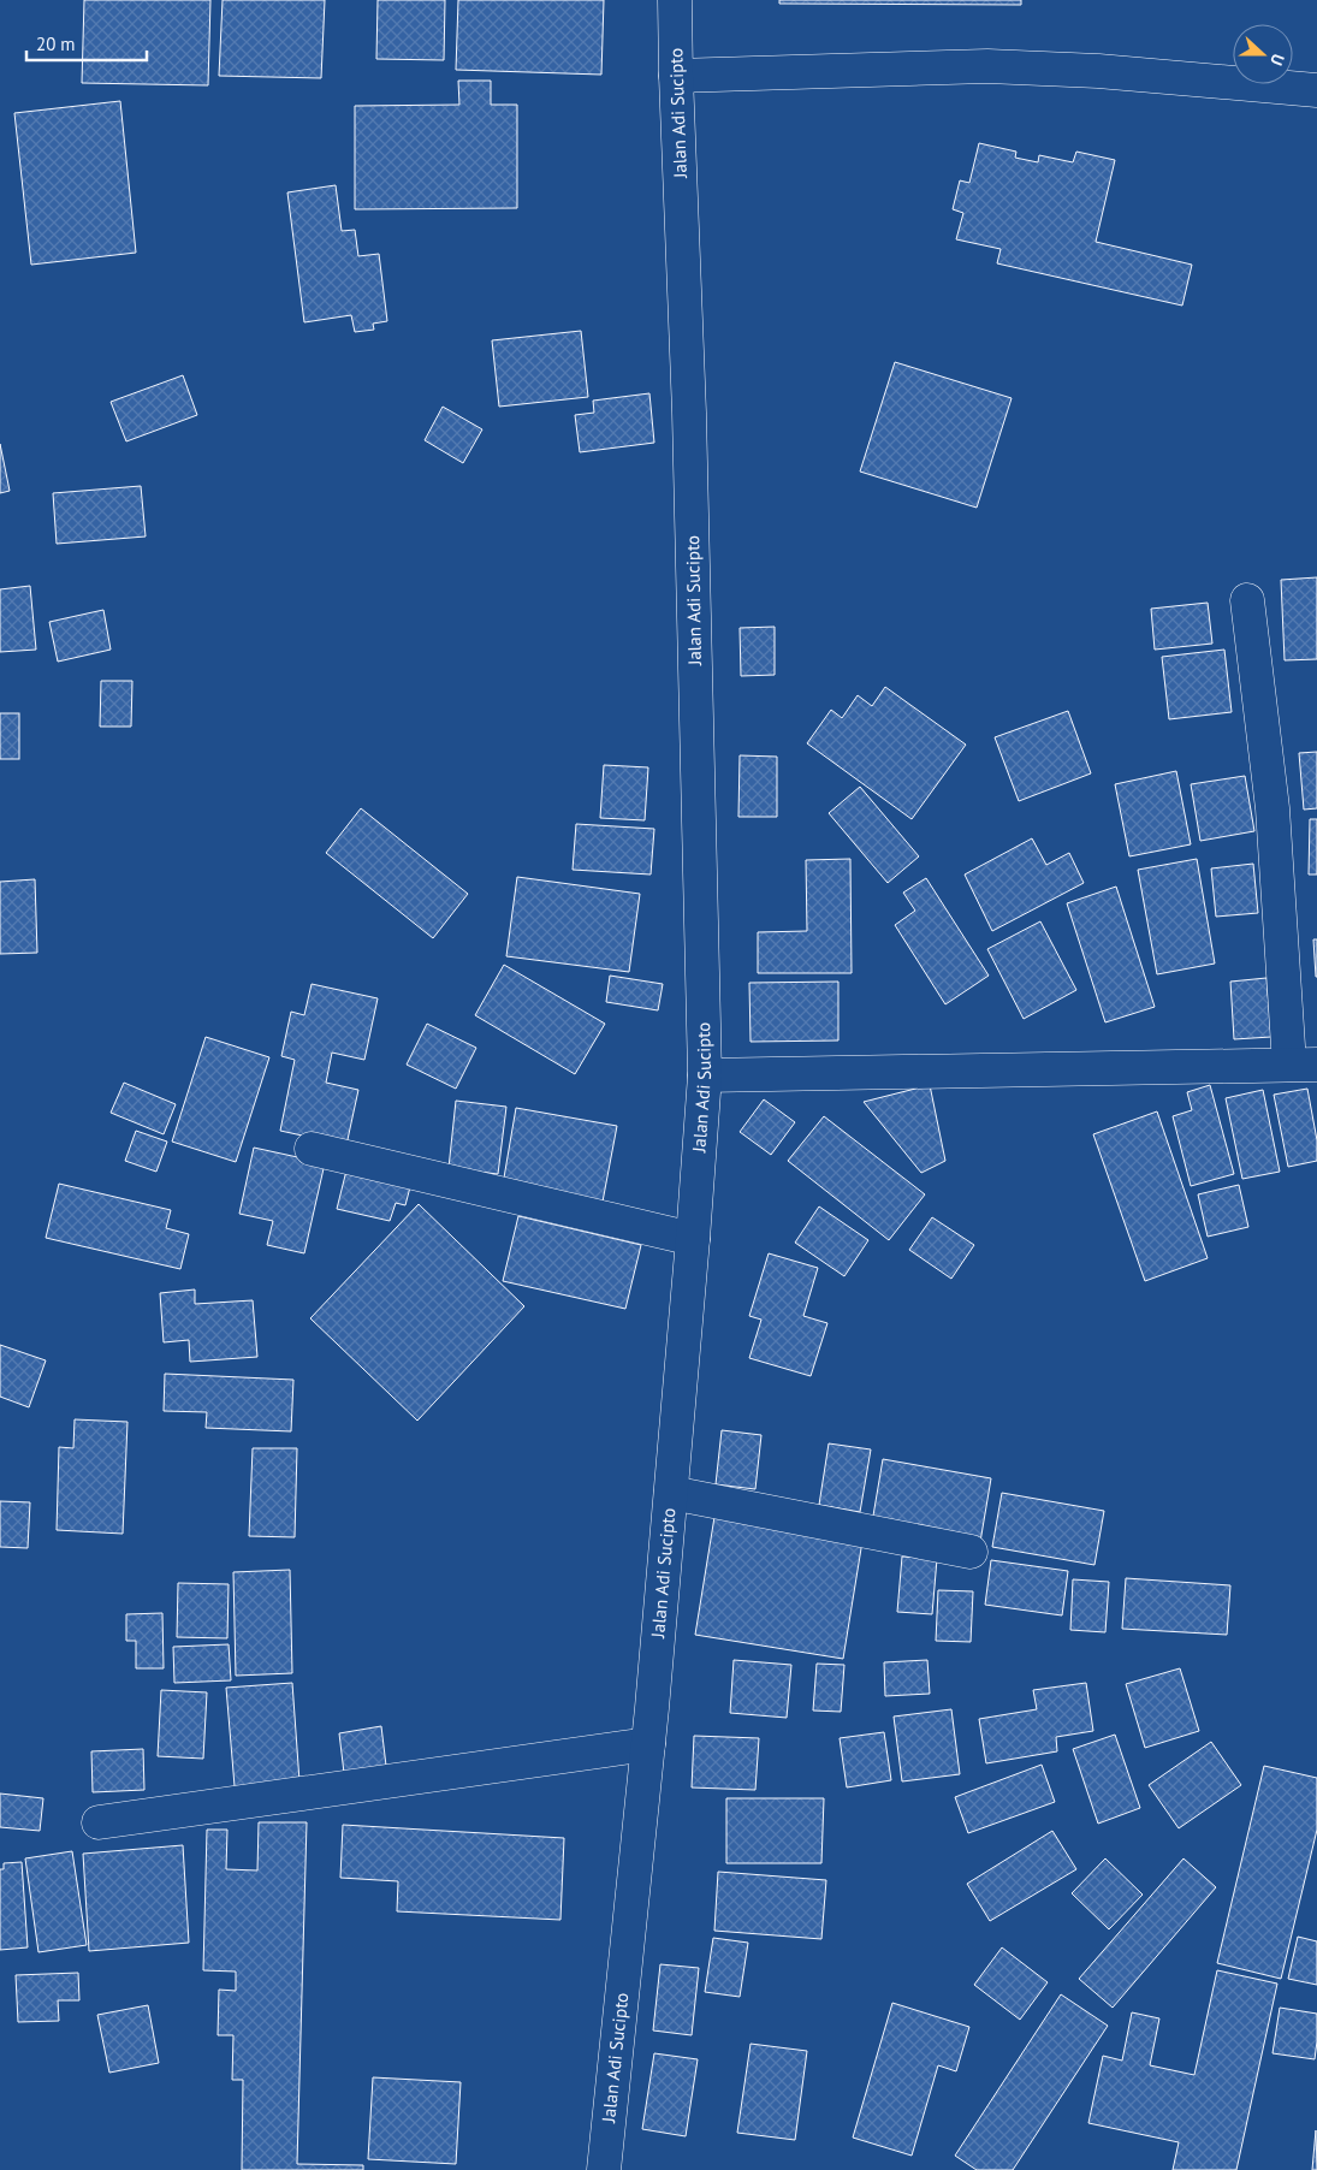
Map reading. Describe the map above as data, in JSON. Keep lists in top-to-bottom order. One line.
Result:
{"streets":{"street":["Jalan Adi Sucipto"]},"scale_bar":"20 m","north":"right"}
